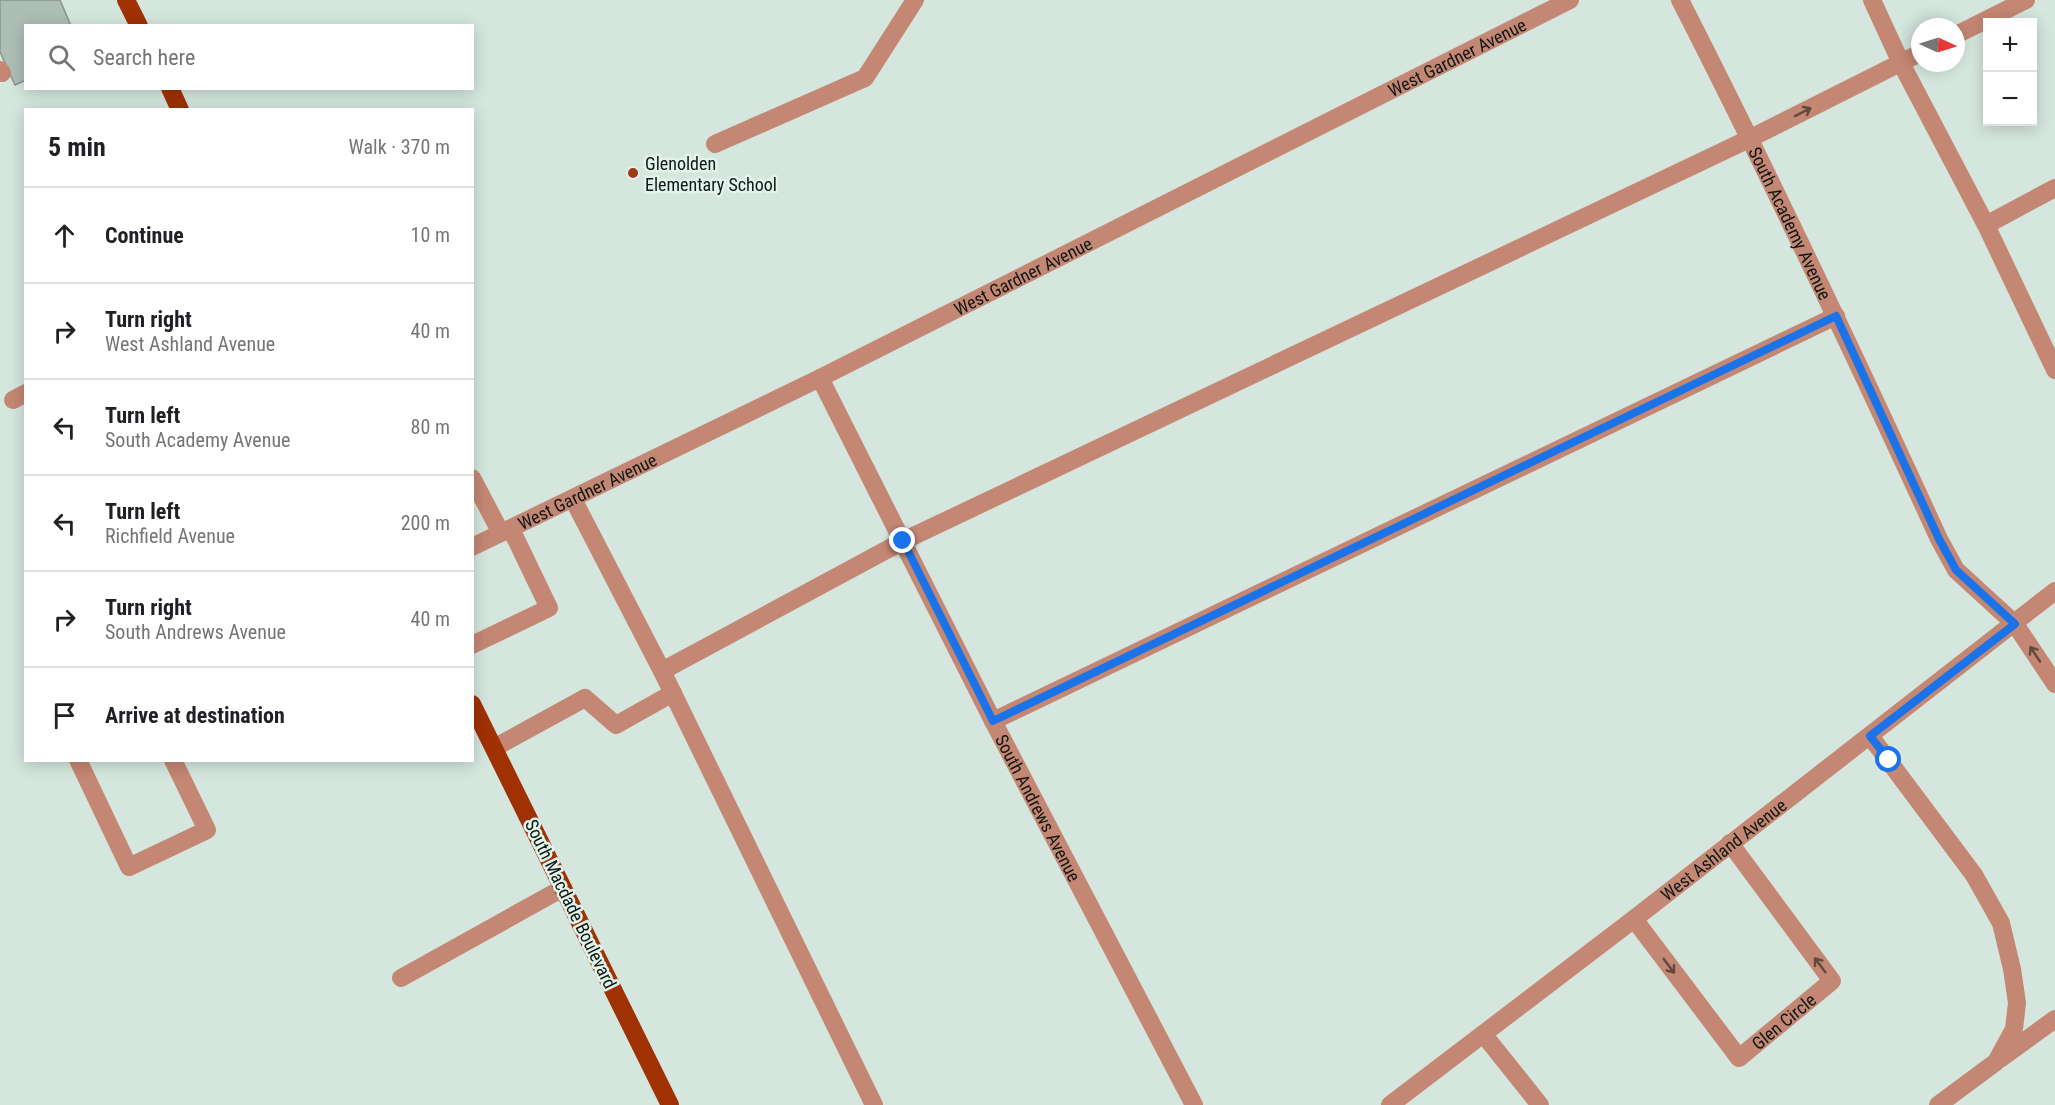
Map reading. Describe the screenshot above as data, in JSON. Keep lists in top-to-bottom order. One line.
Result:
{"streets":{"main road":["South Macdade Boulevard"],"street":["West Gardner Avenue","South Academy Avenue","South Andrews Avenue","West Ashland Avenue","Glen Circle"]},"crossings":[["West Gardner Avenue","South Andrews Avenue"],["South Academy Avenue","West Ashland Avenue"],["West Ashland Avenue","Glen Circle"]],"places":["Glenolden Elementary School"],"north":"right","page":{"map_buttons":["+","−"],"search":"Search here","heading":["5 min","Walk · 370 m"],"list":[["Continue","10 m"],["Turn right","West Ashland Avenue","40 m"],["Turn left","South Academy Avenue","80 m"],["Turn left","Richfield Avenue","200 m"],["Turn right","South Andrews Avenue","40 m"],"Arrive at destination"]}}
